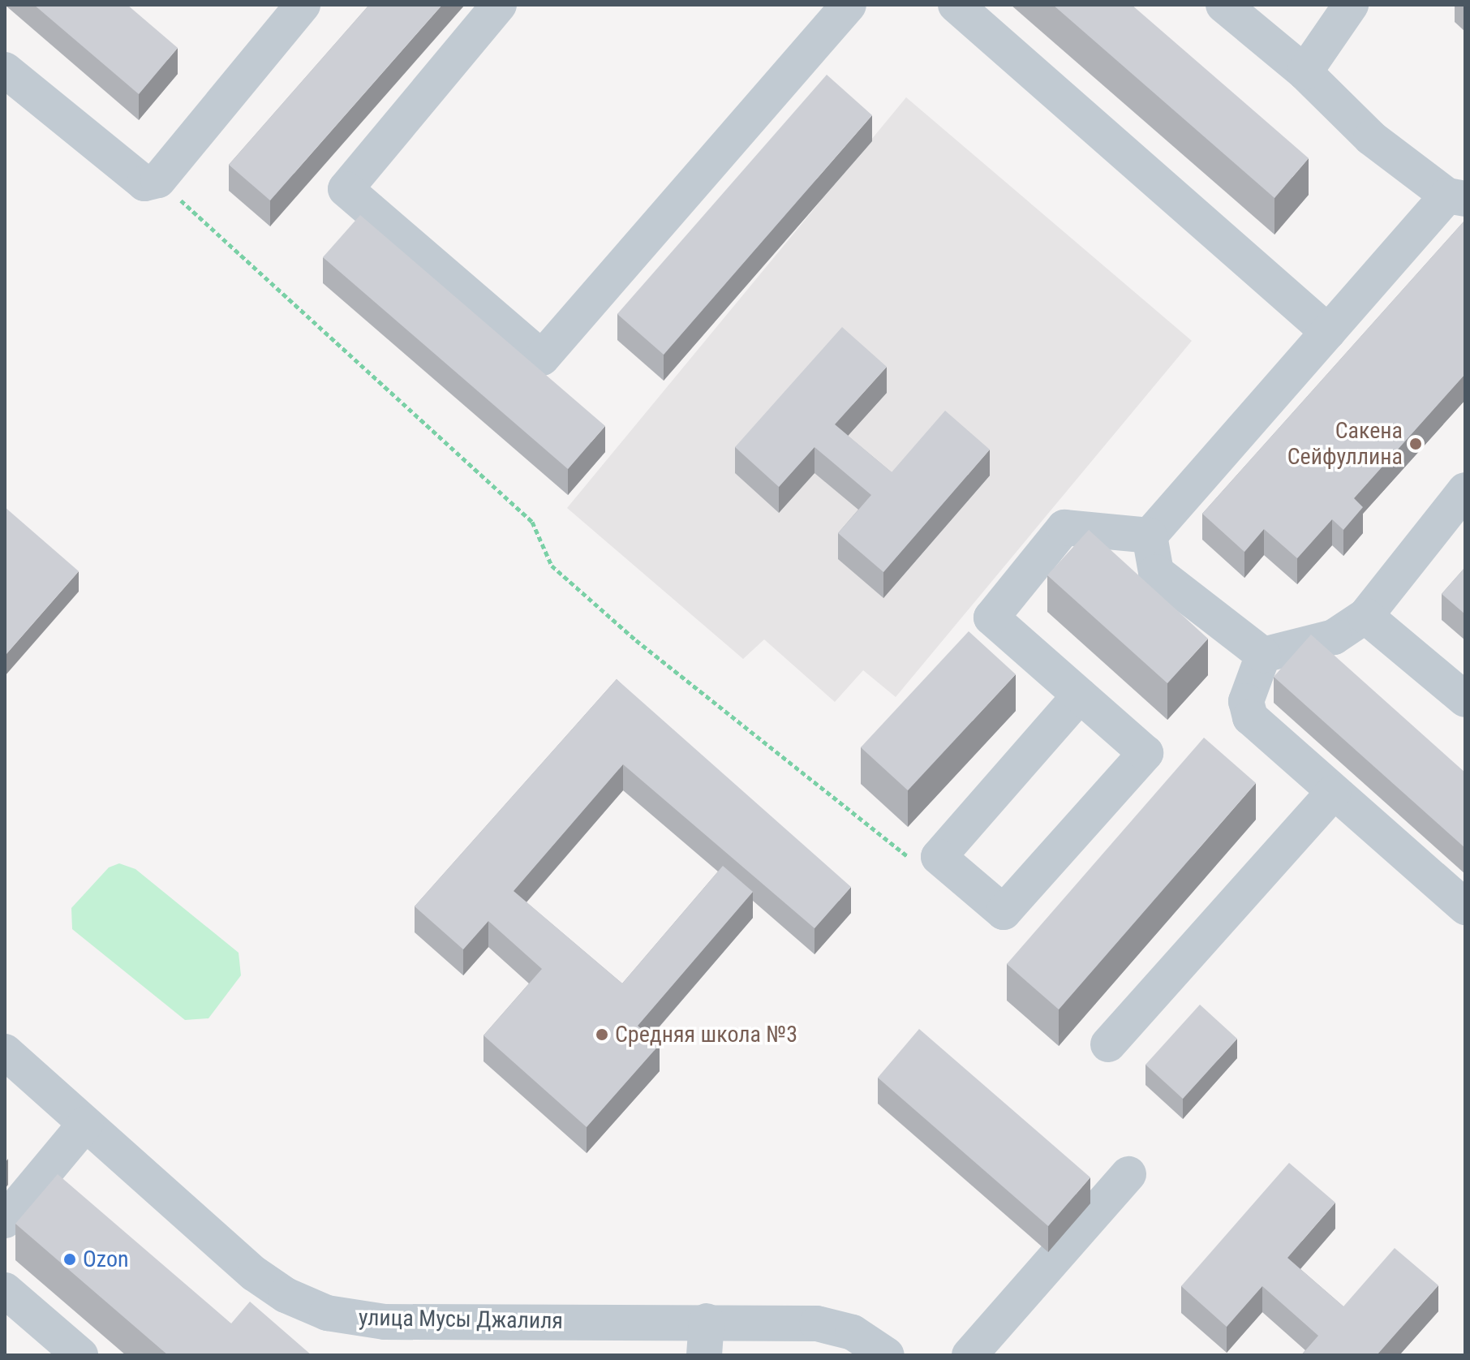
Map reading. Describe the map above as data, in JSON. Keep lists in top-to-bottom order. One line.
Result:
{"streets":{"street":["улица Мусы Джалиля"]},"places":["Сакена Сейфуллина","Средняя школа №3","Ozon"]}
